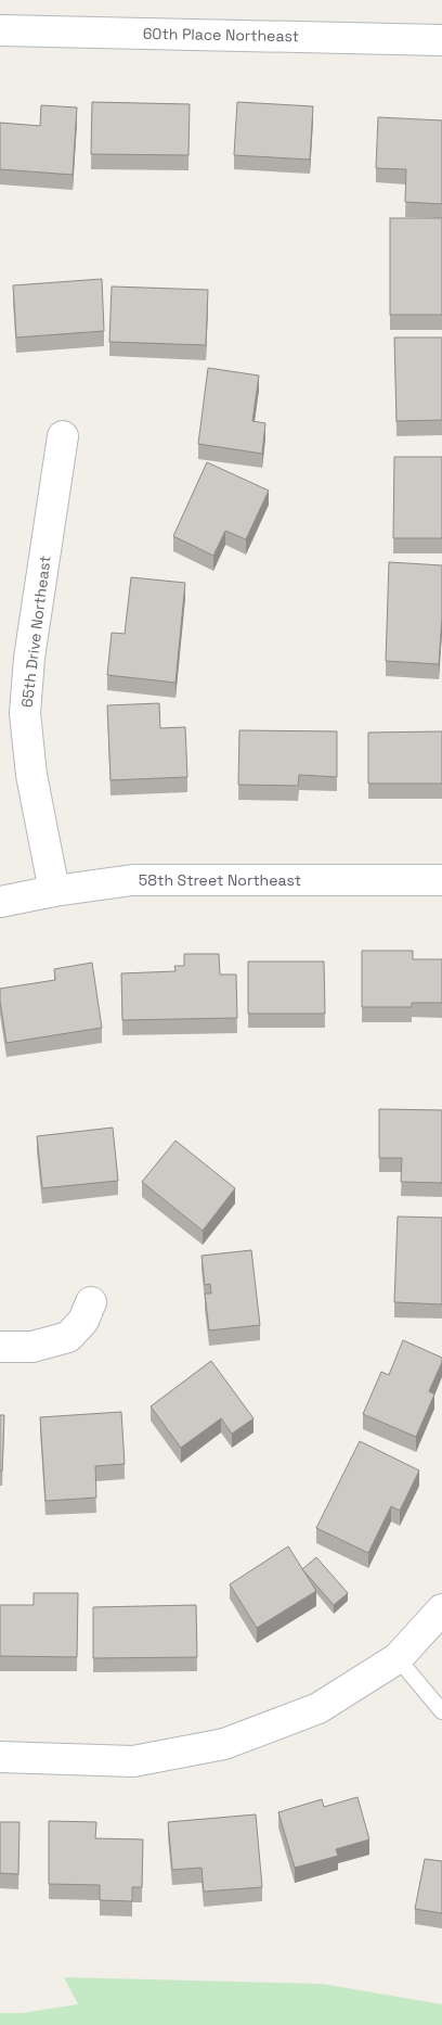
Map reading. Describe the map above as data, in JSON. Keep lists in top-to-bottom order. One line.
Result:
{"streets":{"street":["60th Place Northeast","65th Drive Northeast","58th Street Northeast"]},"crossings":[["65th Drive Northeast","58th Street Northeast"]]}
